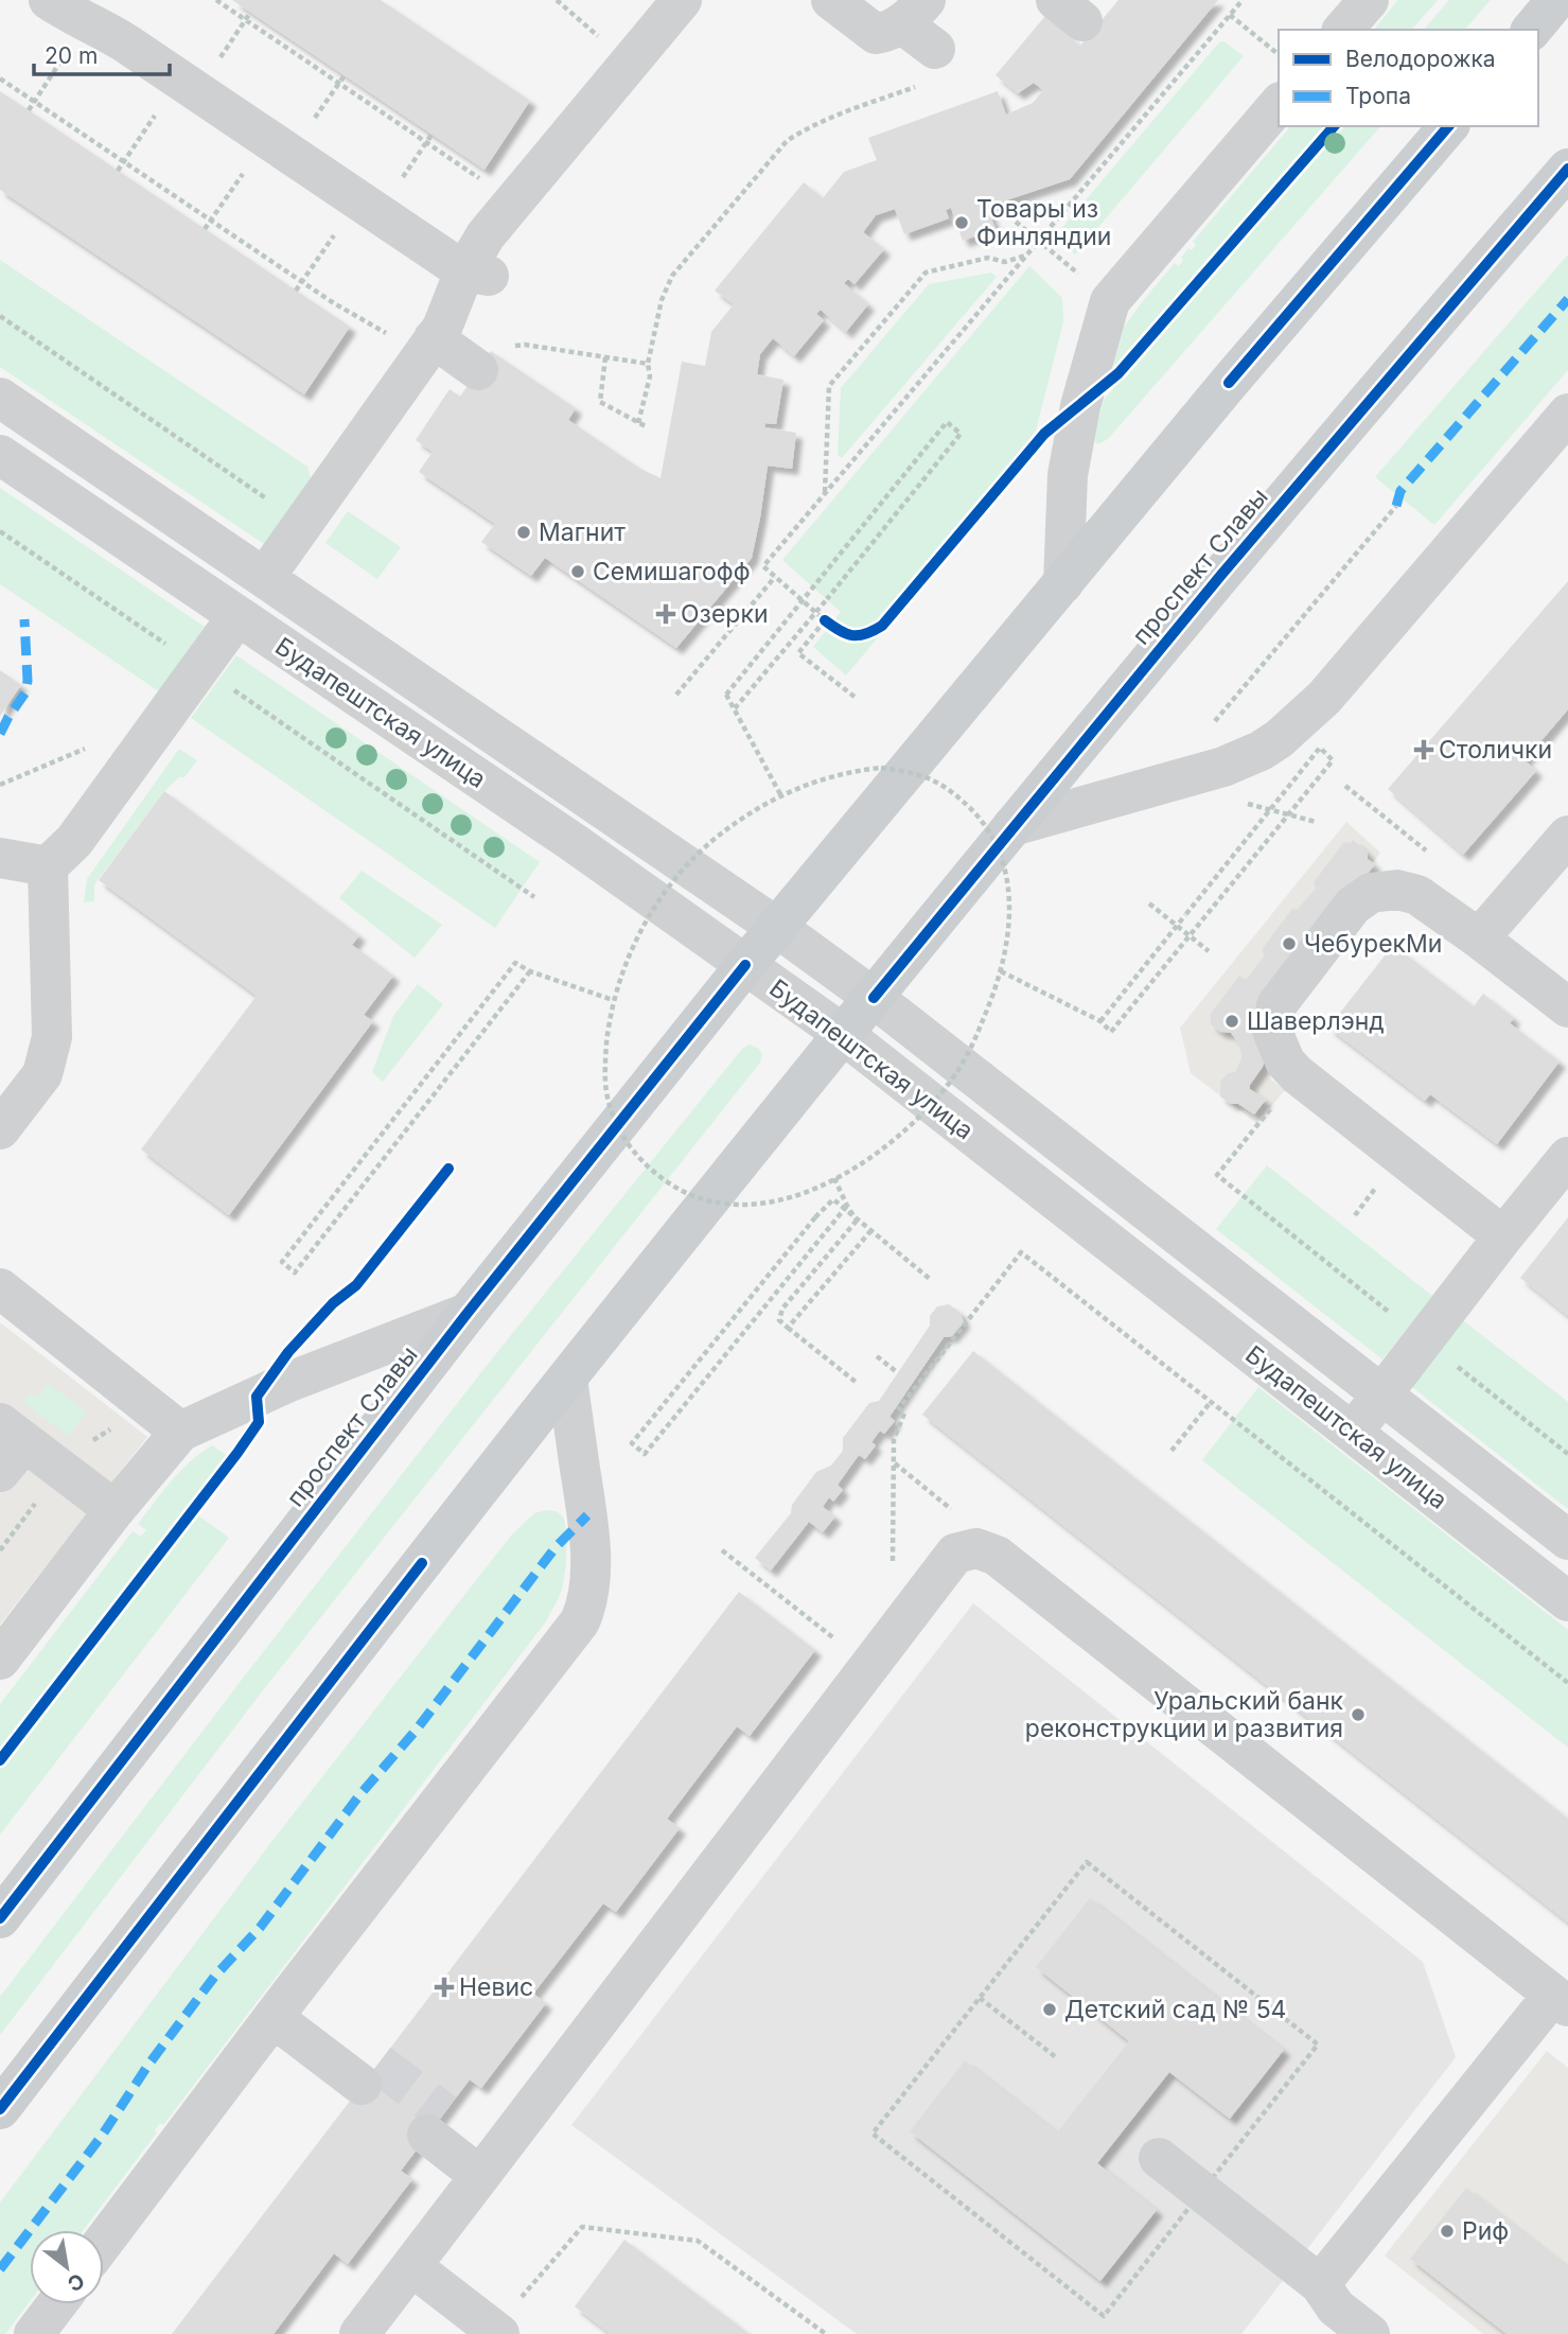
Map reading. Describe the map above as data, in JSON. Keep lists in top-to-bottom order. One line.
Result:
{"streets":{"main road":["проспект Славы"],"street":["Будапештская улица"]},"crossings":[["проспект Славы","Будапештская улица"]],"places":{"other":["Товары из Финляндии","Магнит","Семишагофф","ЧебурекМи","Шаверлэнд","Уральский банк реконструкции и развития","Детский сад № 54","Риф"],"health":["Озерки","Столички","Невис"]},"legend":["Велодорожка","Тропа"],"scale_bar":"20 m","north":"bottom right"}
